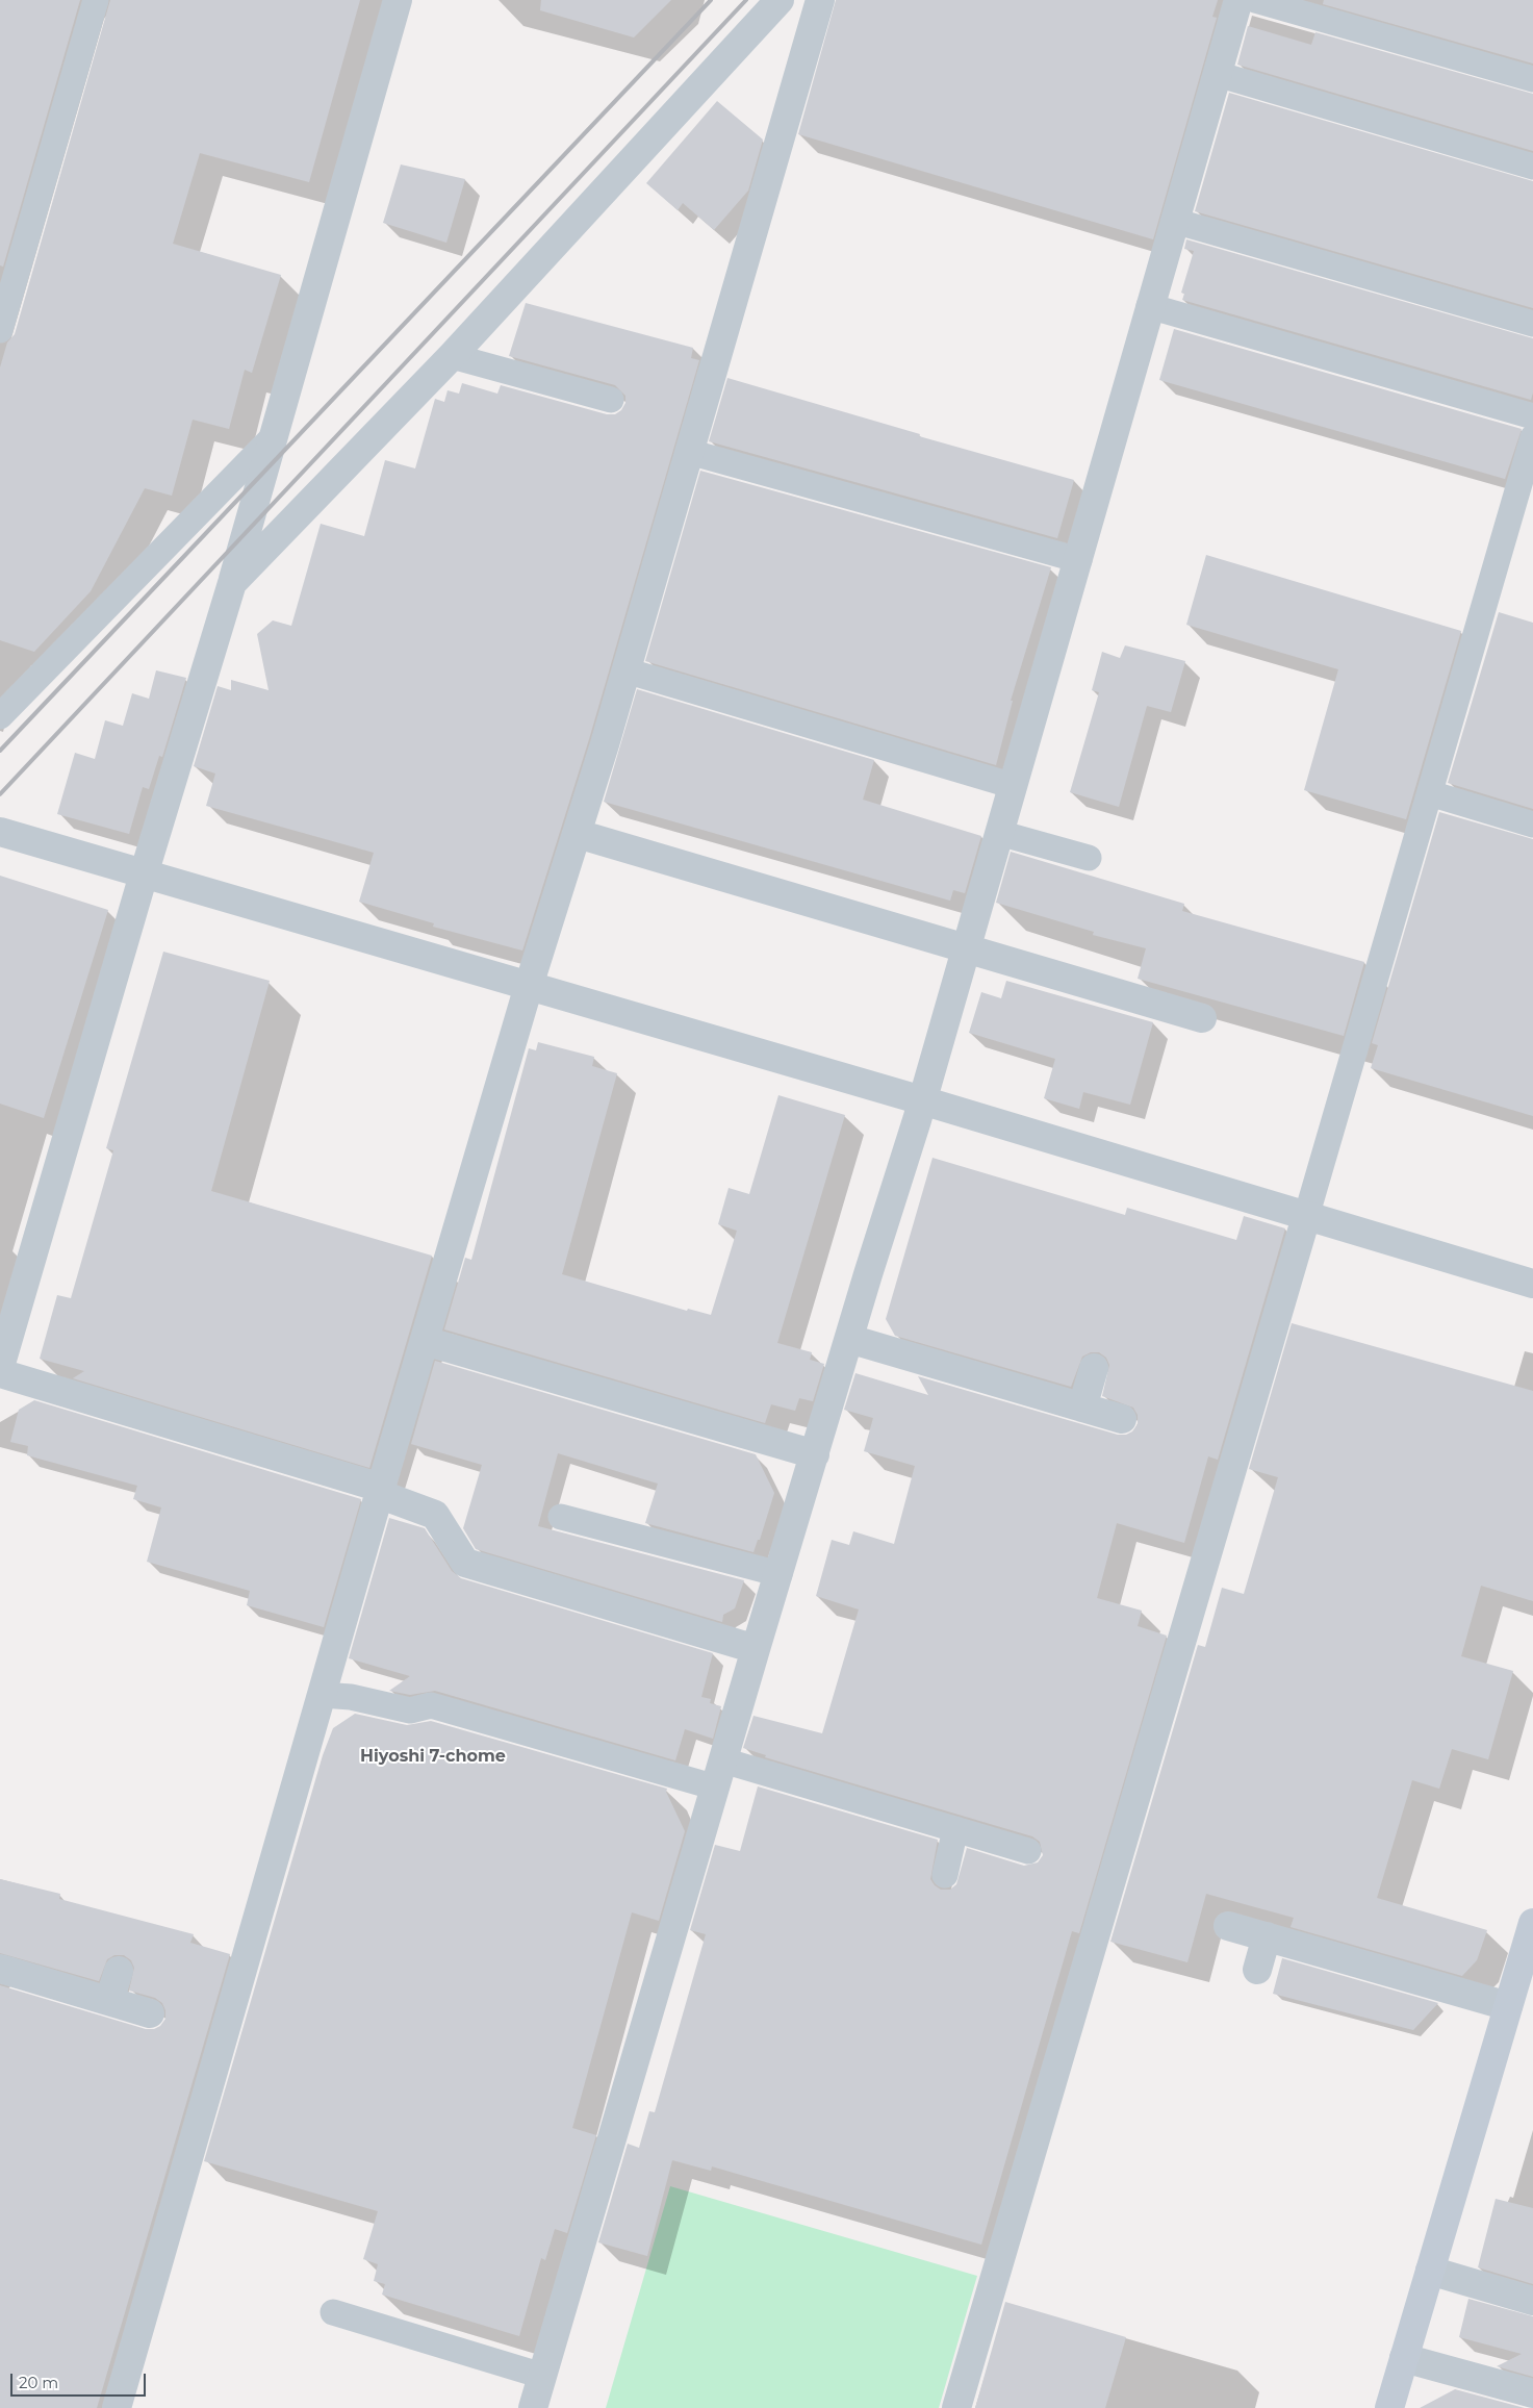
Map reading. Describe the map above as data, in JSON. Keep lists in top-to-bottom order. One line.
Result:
{"districts":["Hiyoshi 7-chome"],"scale_bar":"20 m"}
